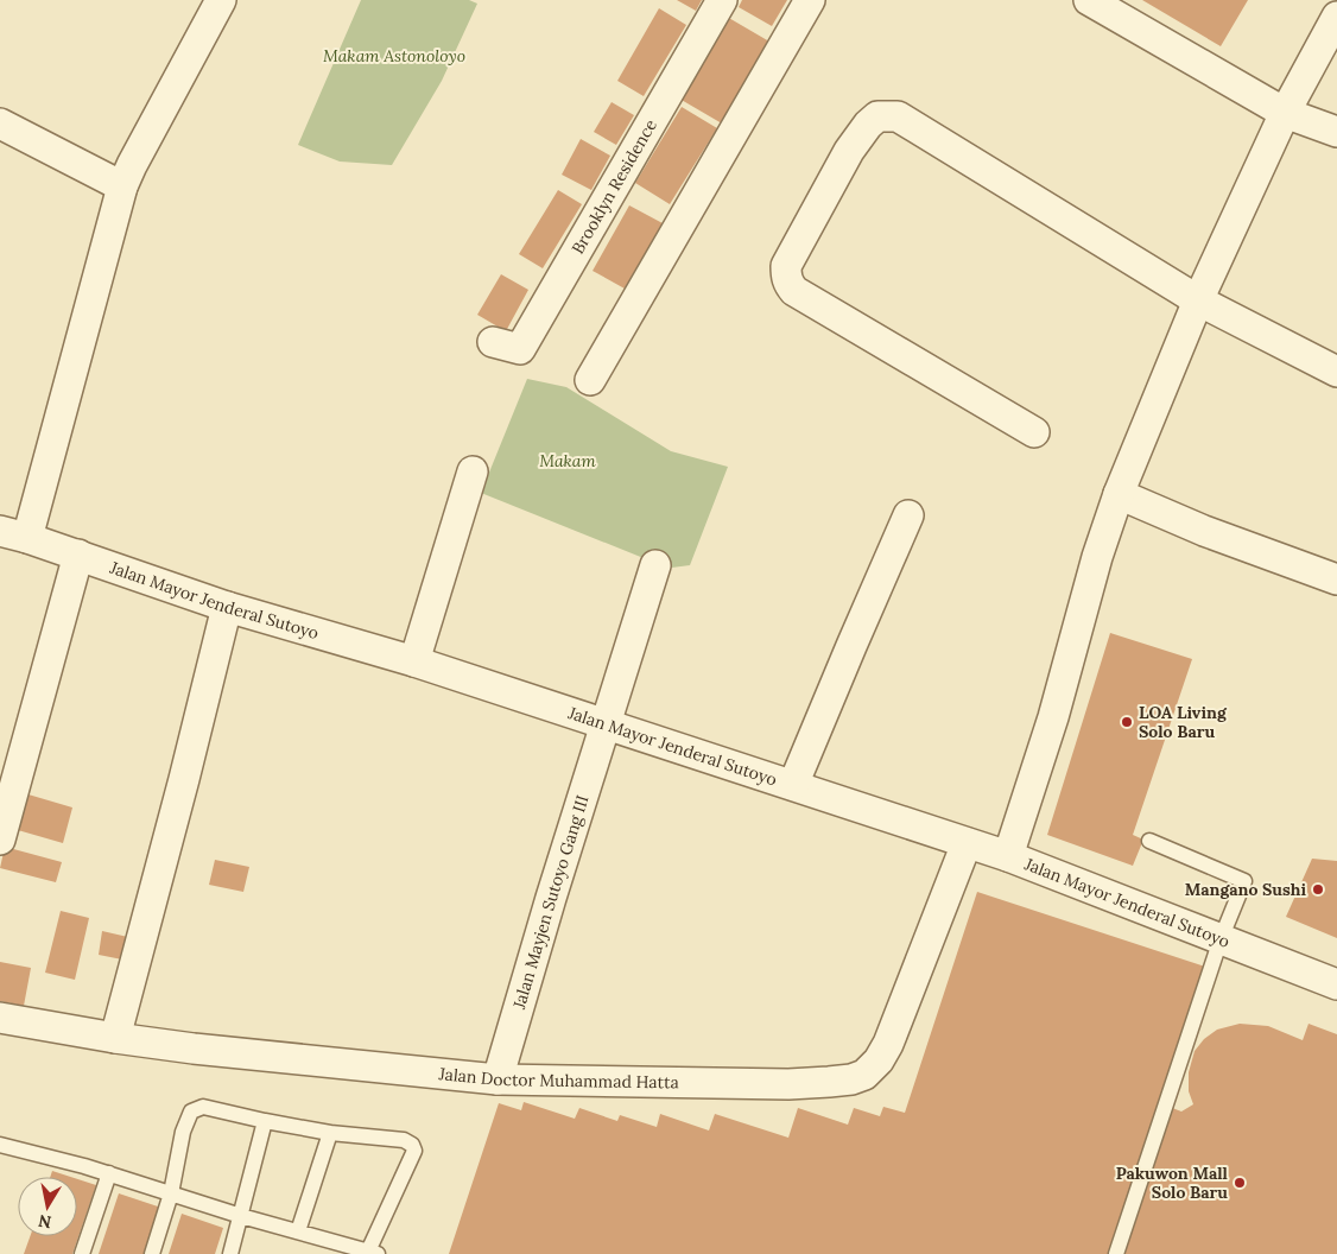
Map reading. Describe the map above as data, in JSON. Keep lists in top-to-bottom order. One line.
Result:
{"streets":{"street":["Brooklyn Residence","Jalan Mayor Jenderal Sutoyo","Jalan Mayjen Sutoyo Gang III","Jalan Doctor Muhammad Hatta"]},"crossings":[["Jalan Mayor Jenderal Sutoyo","Jalan Mayjen Sutoyo Gang III"],["Jalan Mayor Jenderal Sutoyo","Jalan Doctor Muhammad Hatta"],["Jalan Mayjen Sutoyo Gang III","Jalan Doctor Muhammad Hatta"]],"parks":["Makam Astonoloyo","Makam"],"places":["LOA Living Solo Baru","Mangano Sushi","Pakuwon Mall Solo Baru"],"north":"bottom"}
